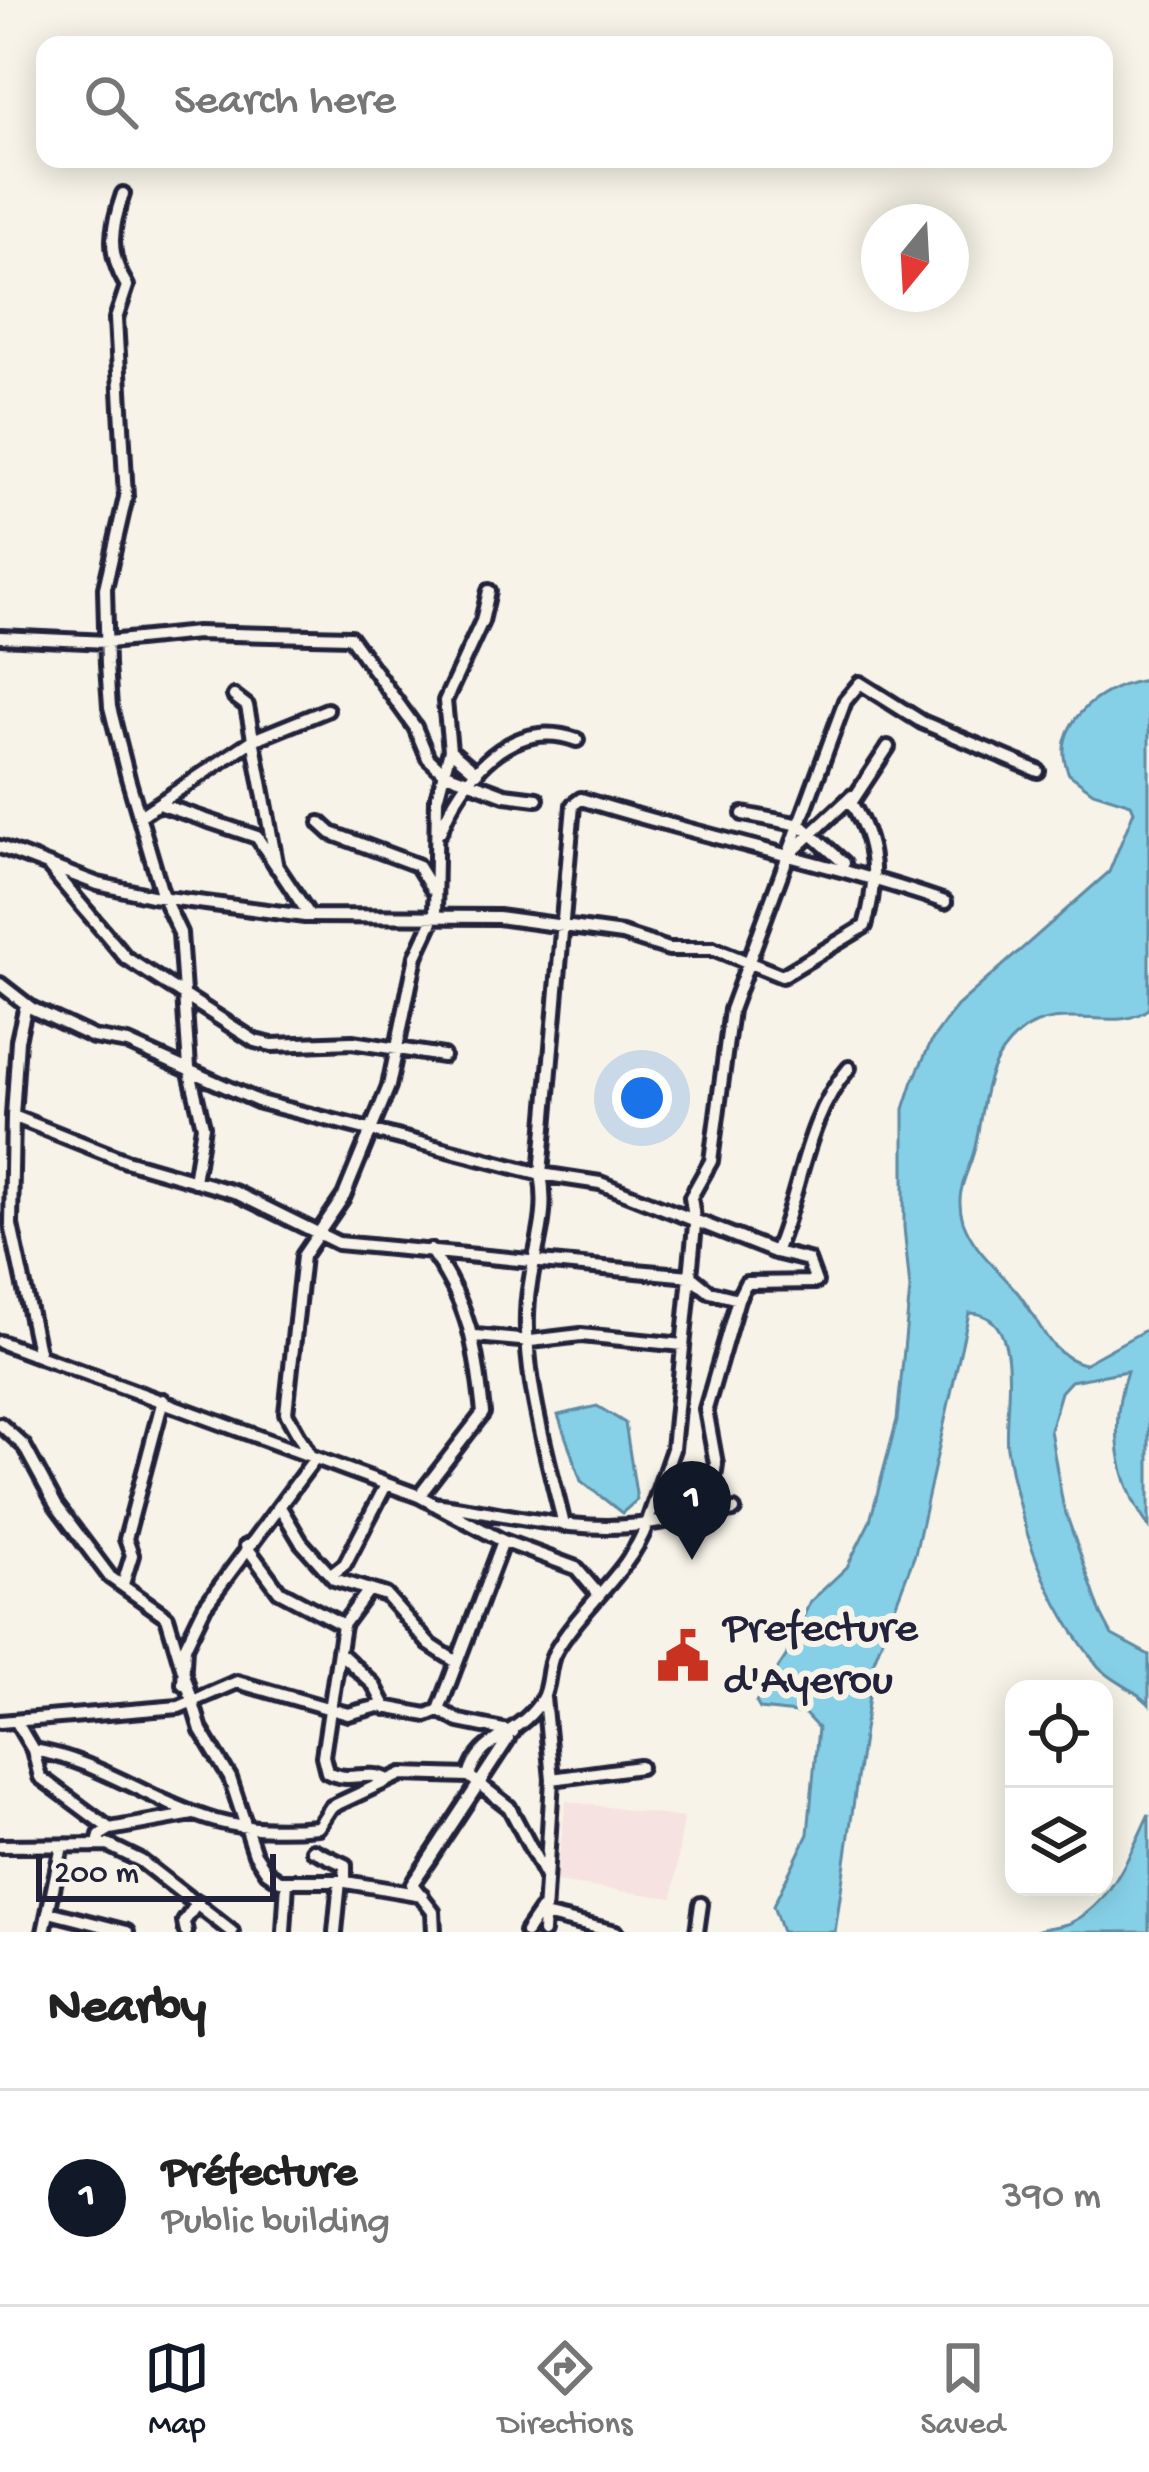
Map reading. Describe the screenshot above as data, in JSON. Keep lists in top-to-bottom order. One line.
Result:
{"places":{"public building":["Prefecture d'Ayerou"]},"scale_bar":"200 m","north":"bottom","page":{"search":"Search here","pins":"1","scale":"200 m","heading":"Nearby","list":[{"mark":"1","name":"Préfecture","note":"Public building","value":"390 m"}],"nav":["Map","Directions","Saved"]}}
